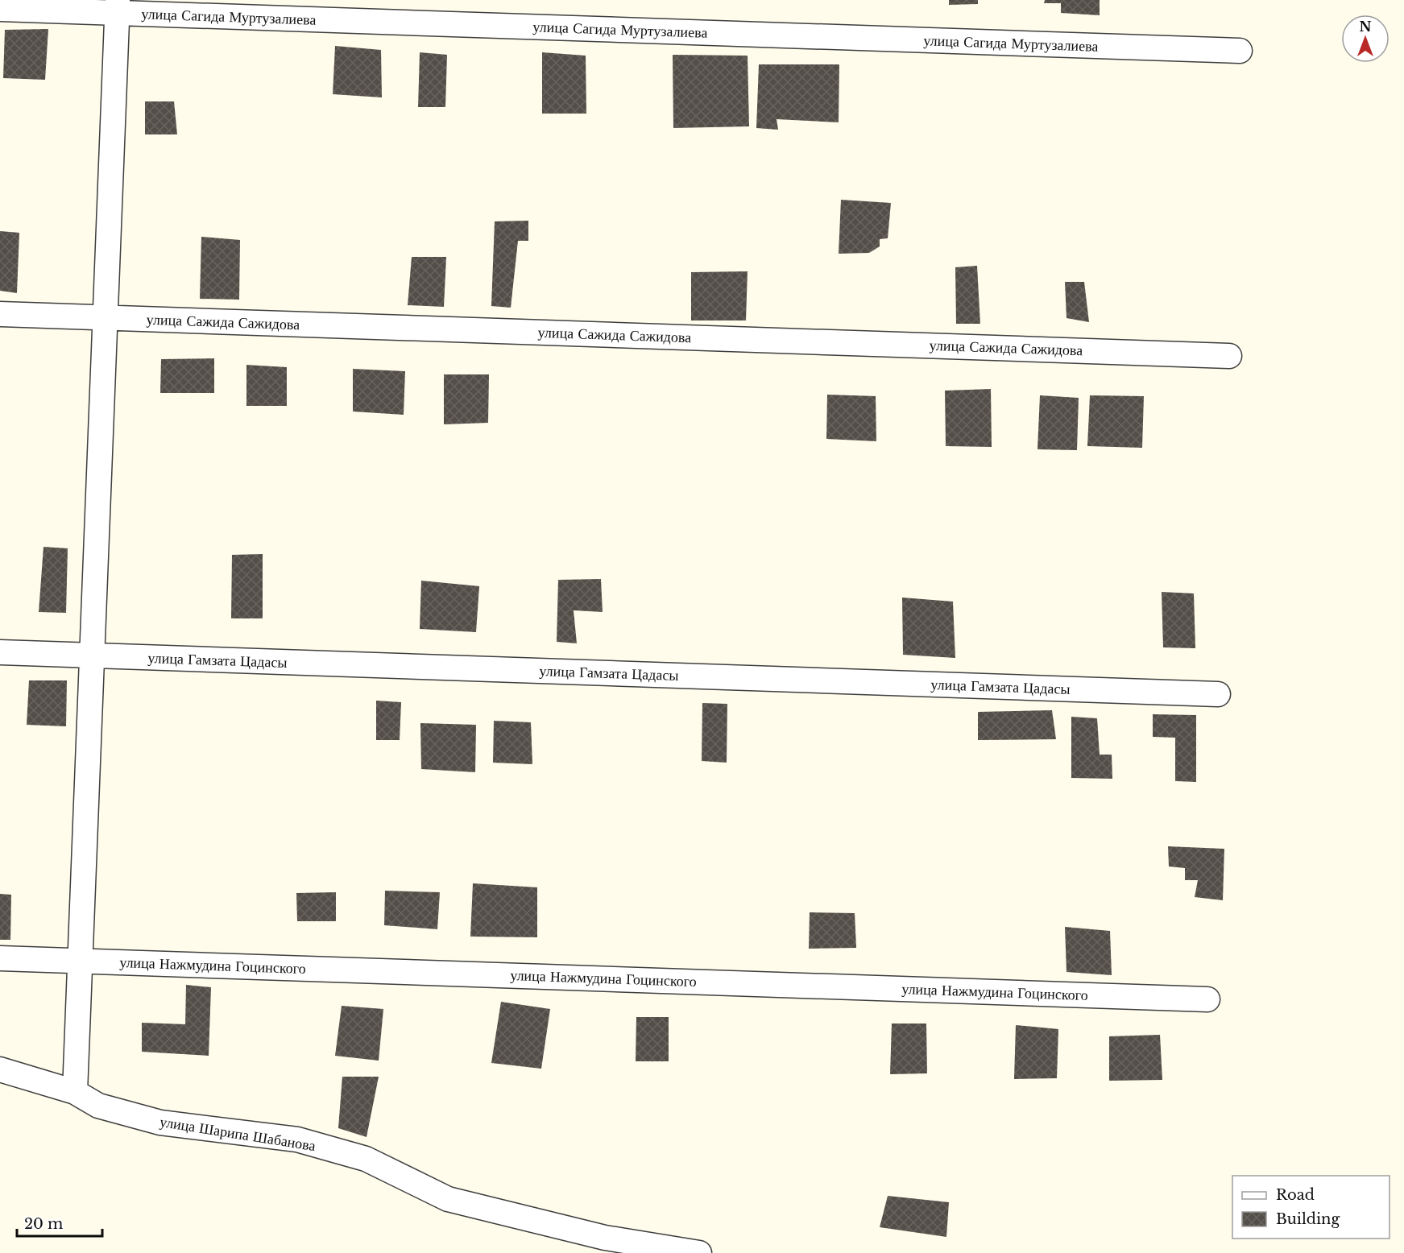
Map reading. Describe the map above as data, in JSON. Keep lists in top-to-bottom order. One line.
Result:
{"streets":{"street":["улица Сагида Муртузалиева","улица Сажида Сажидова","улица Гамзата Цадасы","улица Нажмудина Гоцинского","улица Шарипа Шабанова"]},"legend":["Road","Building"],"scale_bar":"20 m","north":"top"}
